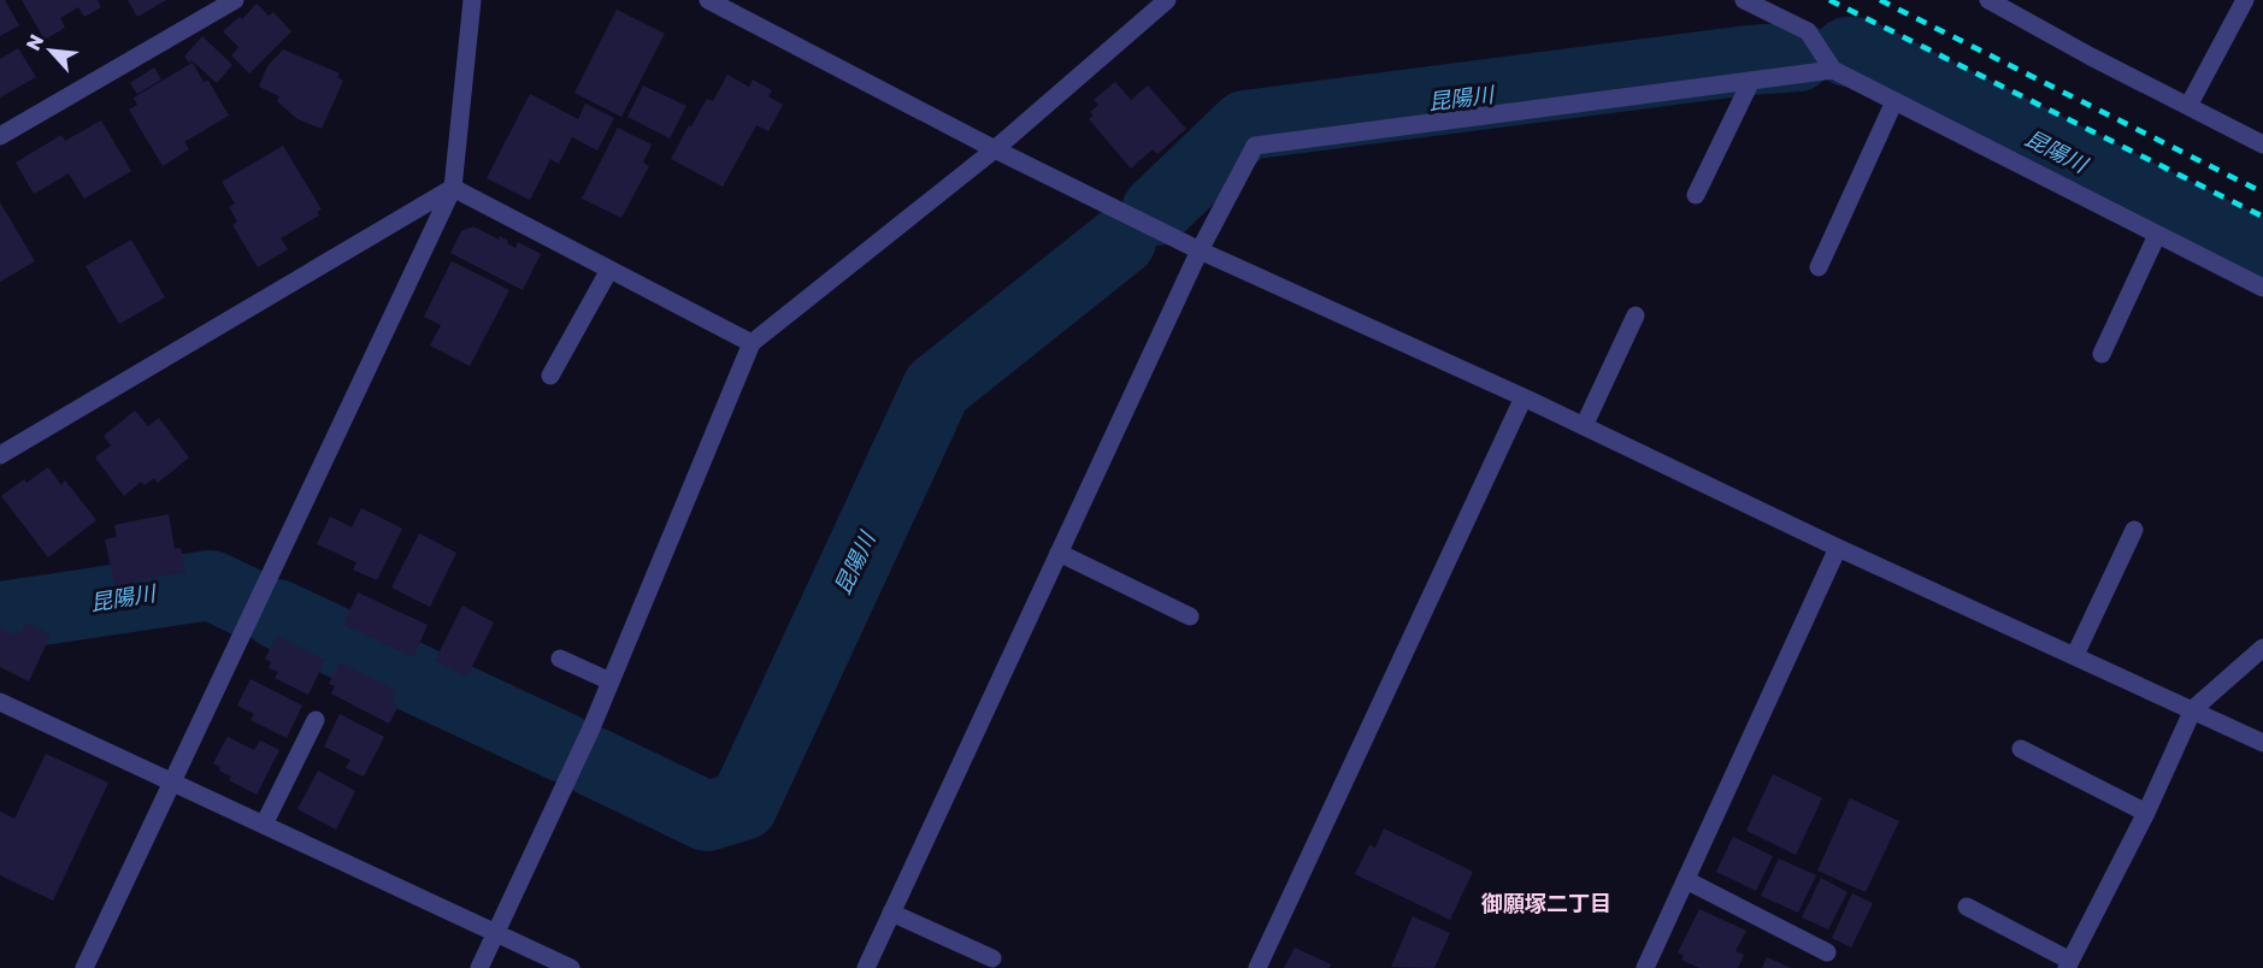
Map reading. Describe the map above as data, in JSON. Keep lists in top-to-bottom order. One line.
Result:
{"districts":["御願塚二丁目"],"water":["昆陽川"],"north":"top left"}
